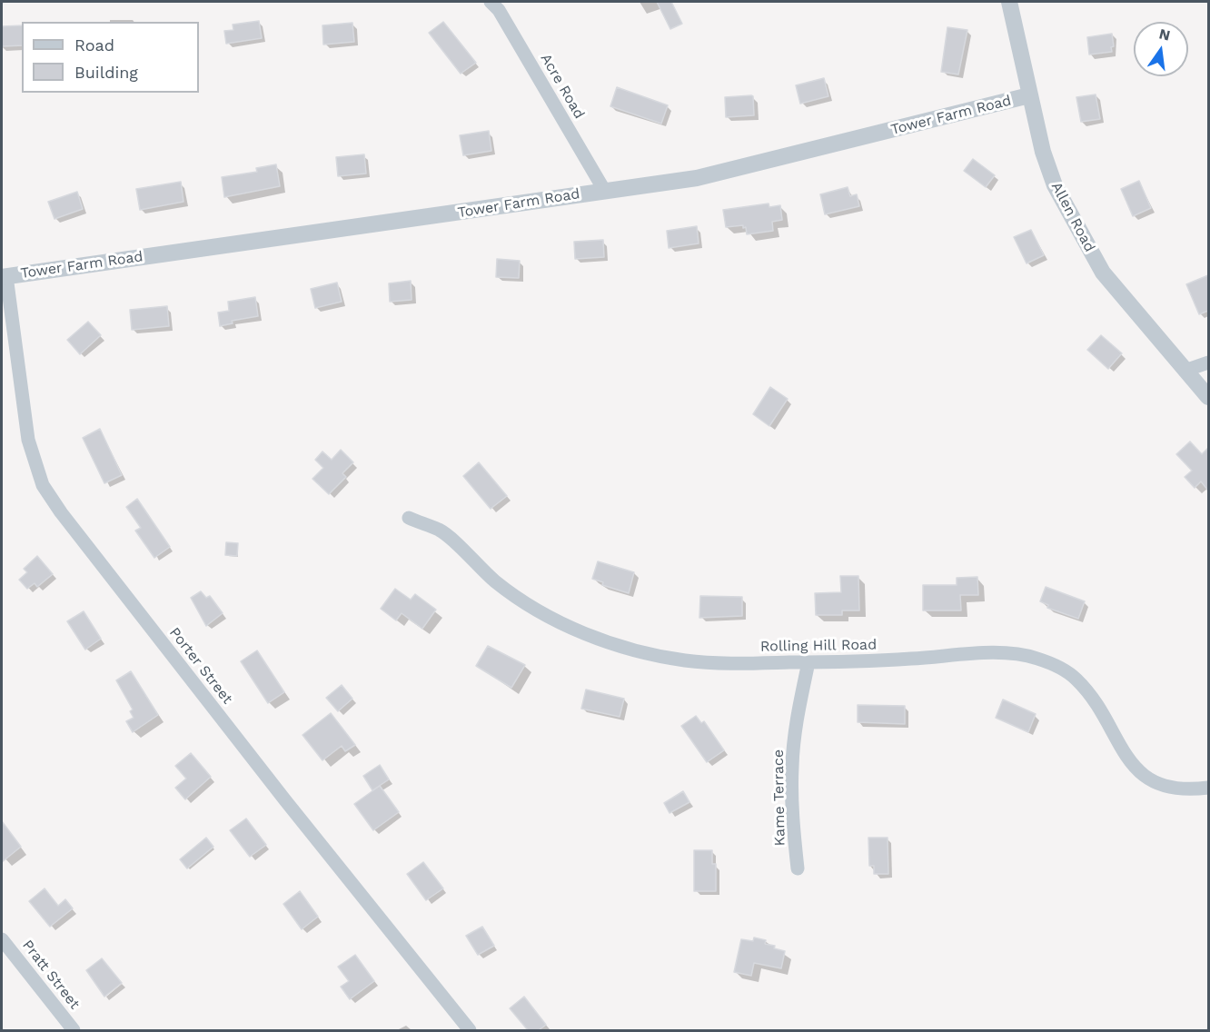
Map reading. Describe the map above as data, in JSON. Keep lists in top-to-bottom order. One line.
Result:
{"streets":{"street":["Acre Road","Tower Farm Road","Allen Road","Rolling Hill Road","Porter Street","Kame Terrace","Pratt Street"]},"crossings":[["Acre Road","Tower Farm Road"],["Tower Farm Road","Allen Road"],["Tower Farm Road","Porter Street"],["Rolling Hill Road","Kame Terrace"]],"legend":["Road","Building"],"north":"top"}
